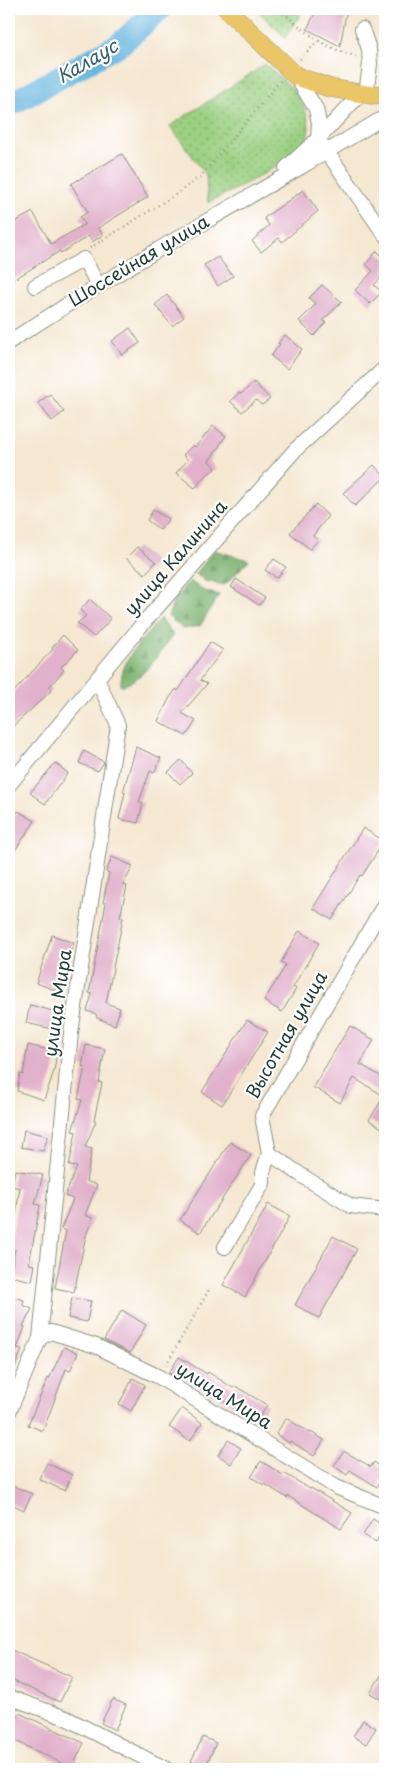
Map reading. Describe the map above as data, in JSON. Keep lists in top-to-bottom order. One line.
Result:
{"streets":{"street":["Шоссейная улица","улица Калинина","улица Мира","Высотная улица"]},"crossings":[["улица Калинина","улица Мира"]],"water":["Калаус"]}
